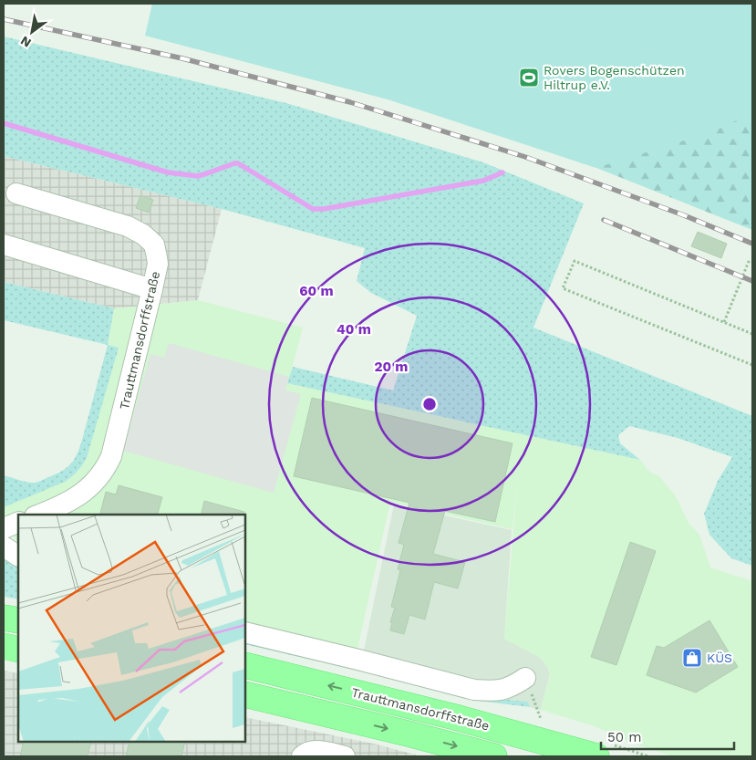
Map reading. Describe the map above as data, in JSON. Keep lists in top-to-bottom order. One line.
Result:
{"streets":{"main road":["Trauttmansdorffstraße"]},"places":{"sports":["Rovers Bogenschützen Hiltrup e.V."],"shop":["KÜS"]},"scale_bar":"50 m","north":"bottom left","rings":["60 m","40 m","20 m"]}
